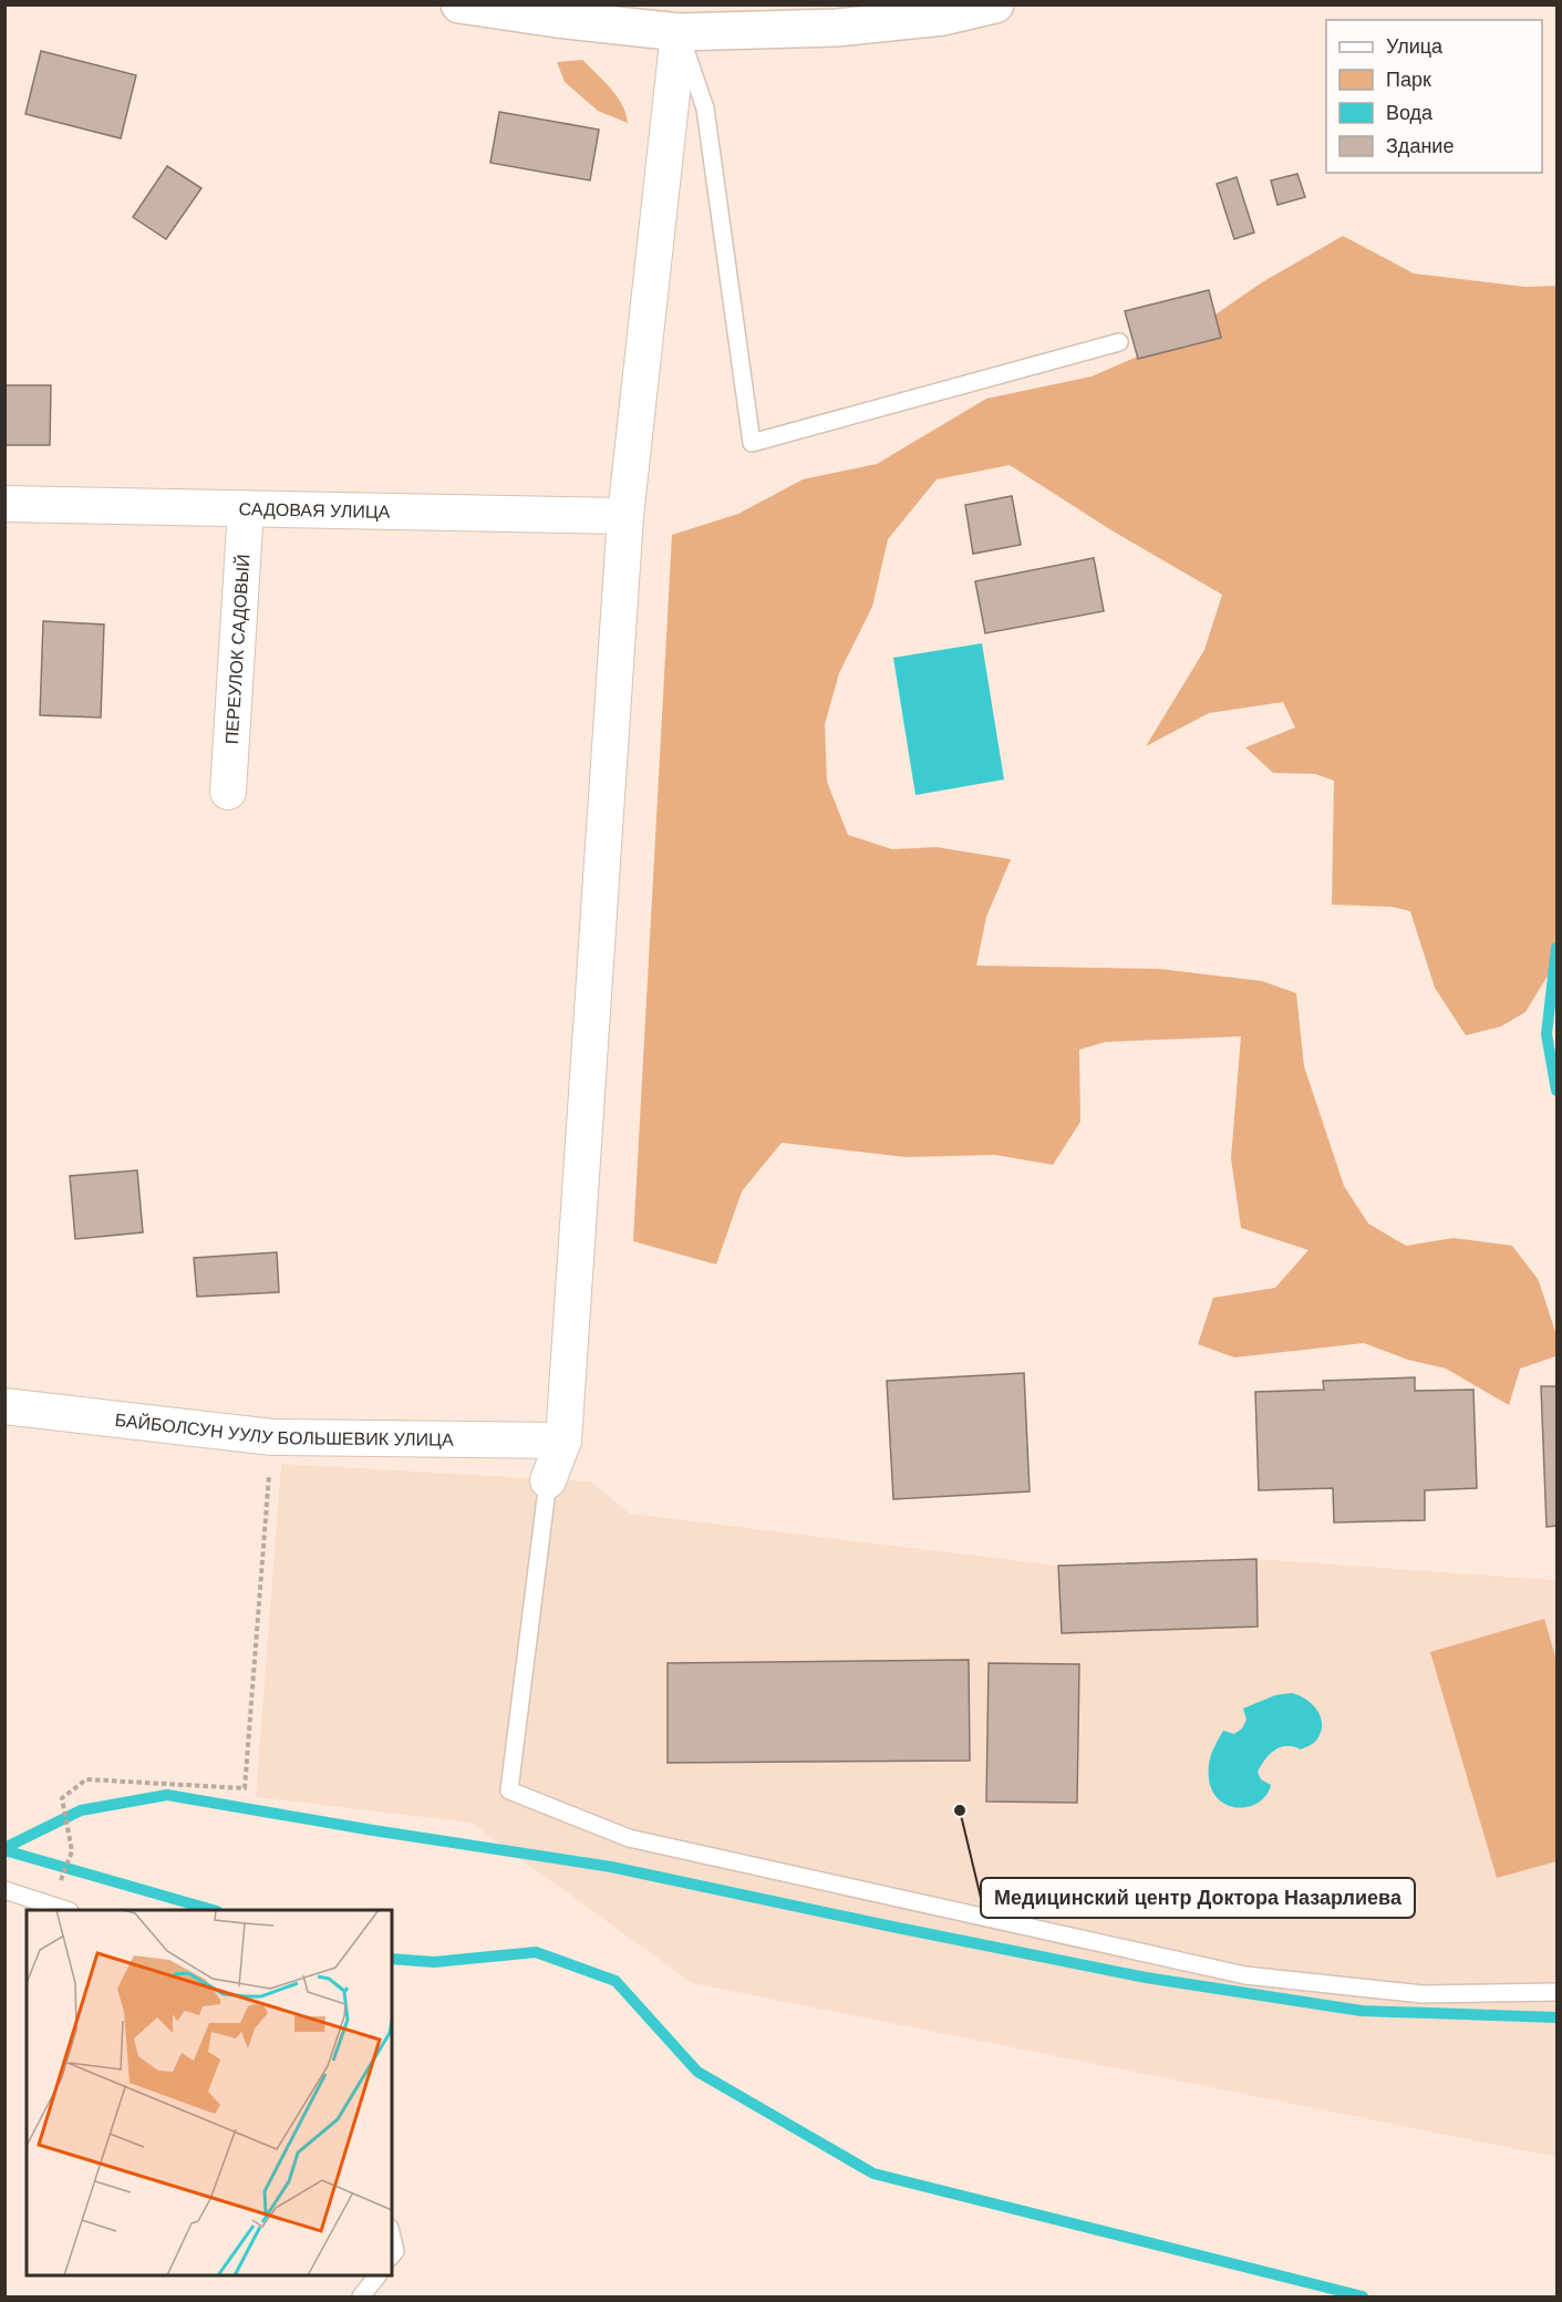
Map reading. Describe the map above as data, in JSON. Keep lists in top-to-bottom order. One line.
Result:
{"streets":{"street":["САДОВАЯ УЛИЦА","ПЕРЕУЛОК САДОВЫЙ","БАЙБОЛСУН УУЛУ БОЛЬШЕВИК УЛИЦА"]},"crossings":[["САДОВАЯ УЛИЦА","ПЕРЕУЛОК САДОВЫЙ"]],"places":["Медицинский центр Доктора Назарлиева"],"legend":["Улица","Парк","Вода","Здание"]}
